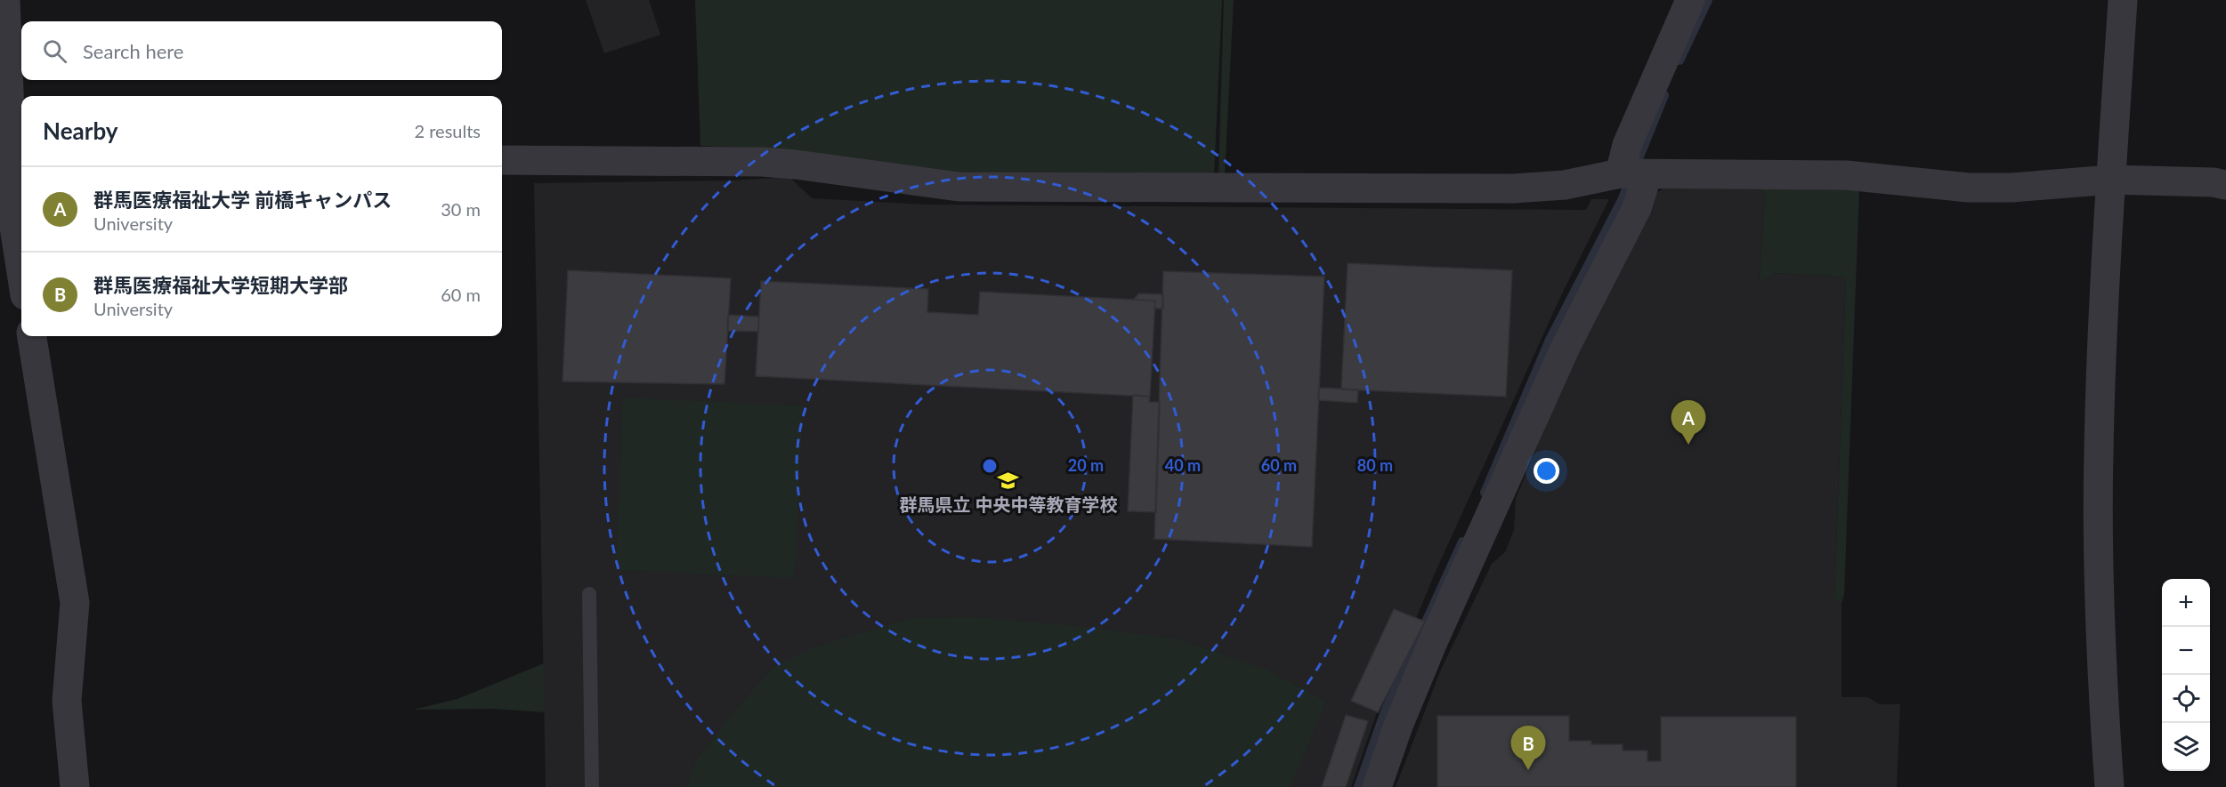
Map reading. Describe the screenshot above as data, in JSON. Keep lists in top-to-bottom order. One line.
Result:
{"places":{"school or university":["群馬県立 中央中等教育学校"]},"page":{"search":"Search here","heading":["Nearby","2 results"],"list":[{"mark":"A","name":"群馬医療福祉大学 前橋キャンパス","note":"University","value":"30 m"},{"mark":"B","name":"群馬医療福祉大学短期大学部","note":"University","value":"60 m"}],"pins":["A","B"],"map_buttons":["+","−"]},"rings":["20 m","40 m","60 m","80 m"]}
